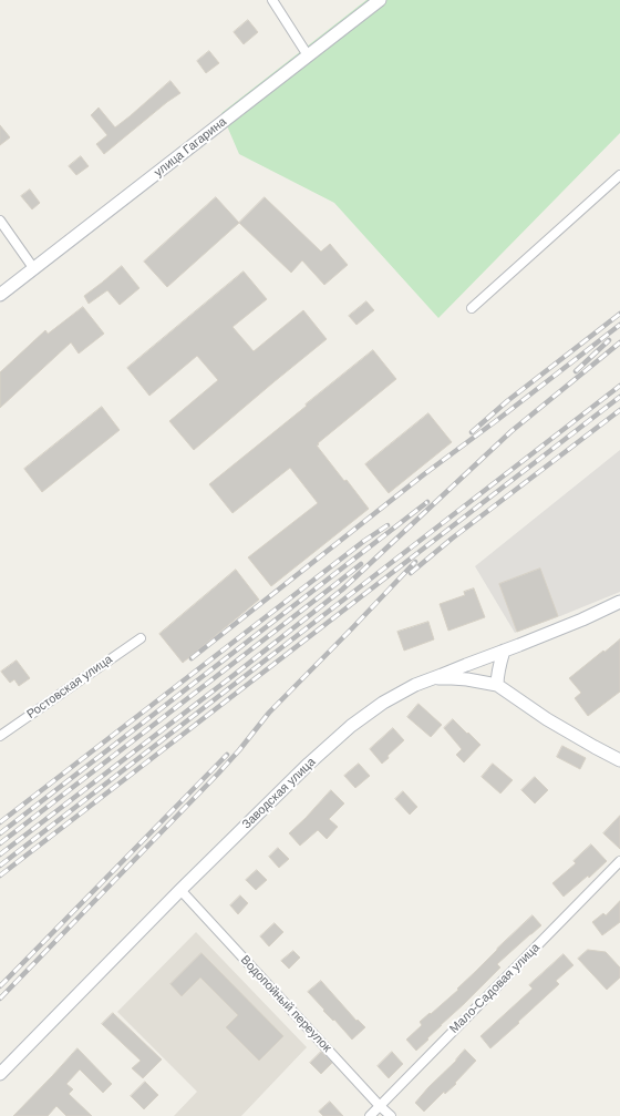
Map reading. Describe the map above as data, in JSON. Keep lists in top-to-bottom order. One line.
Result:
{"streets":{"main road":["улица Гагарина","Заводская улица"],"street":["Ростовская улица","Мало-Садовая улица","Водопойный переулок"]},"crossings":[["Заводская улица","Водопойный переулок"],["Мало-Садовая улица","Водопойный переулок"]]}
